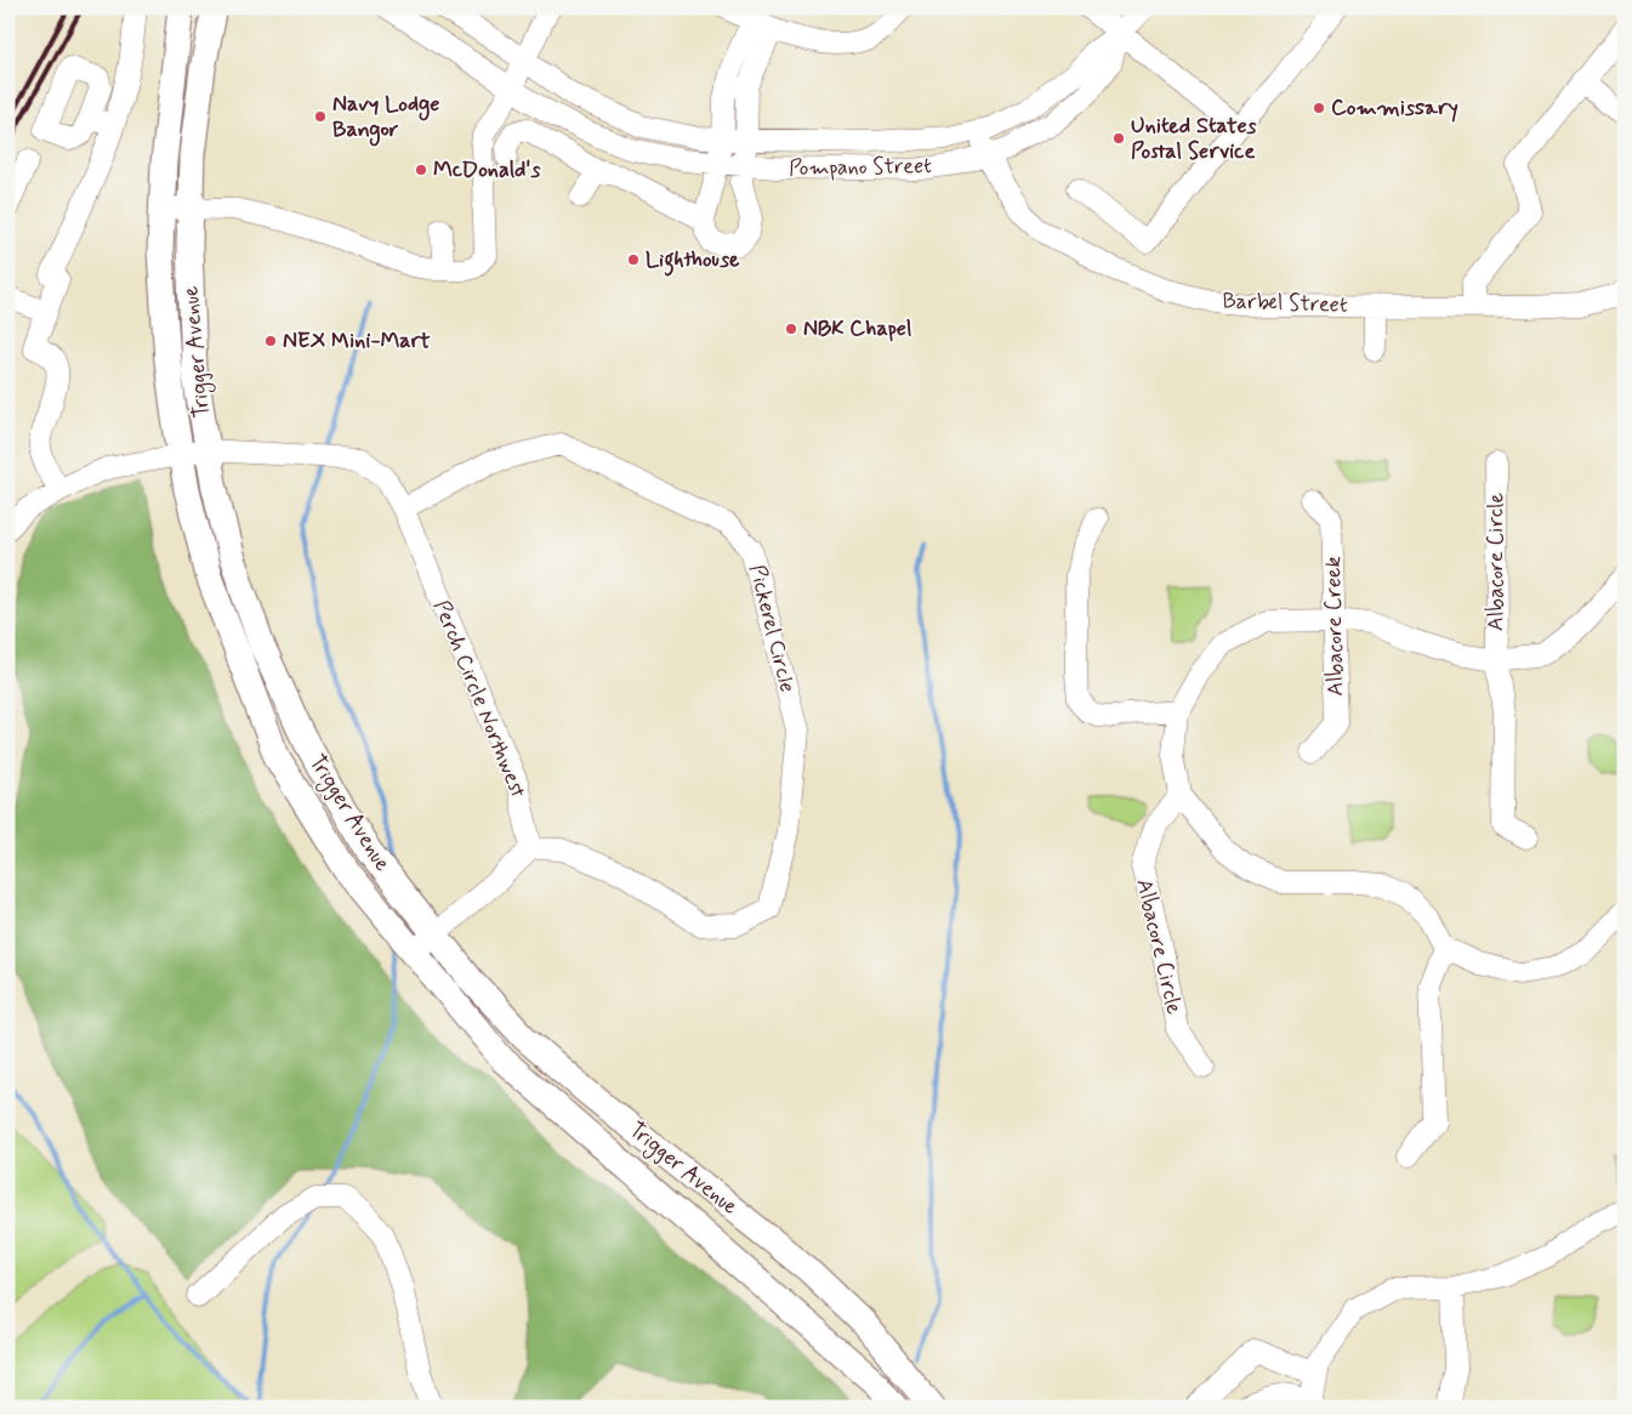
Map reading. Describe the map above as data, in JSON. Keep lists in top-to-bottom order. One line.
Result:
{"streets":{"main road":["Trigger Avenue"],"street":["Pompano Street","Barbel Street","Albacore Circle","Albacore Creek","Pickerel Circle","Perch Circle Northwest"]},"crossings":[["Pompano Street","Barbel Street"],["Albacore Circle","Albacore Creek"],["Pickerel Circle","Perch Circle Northwest"]],"places":["Commissary","Navy Lodge Bangor","United States Postal Service","McDonald's","Lighthouse","NBK Chapel","NEX Mini-Mart"]}
